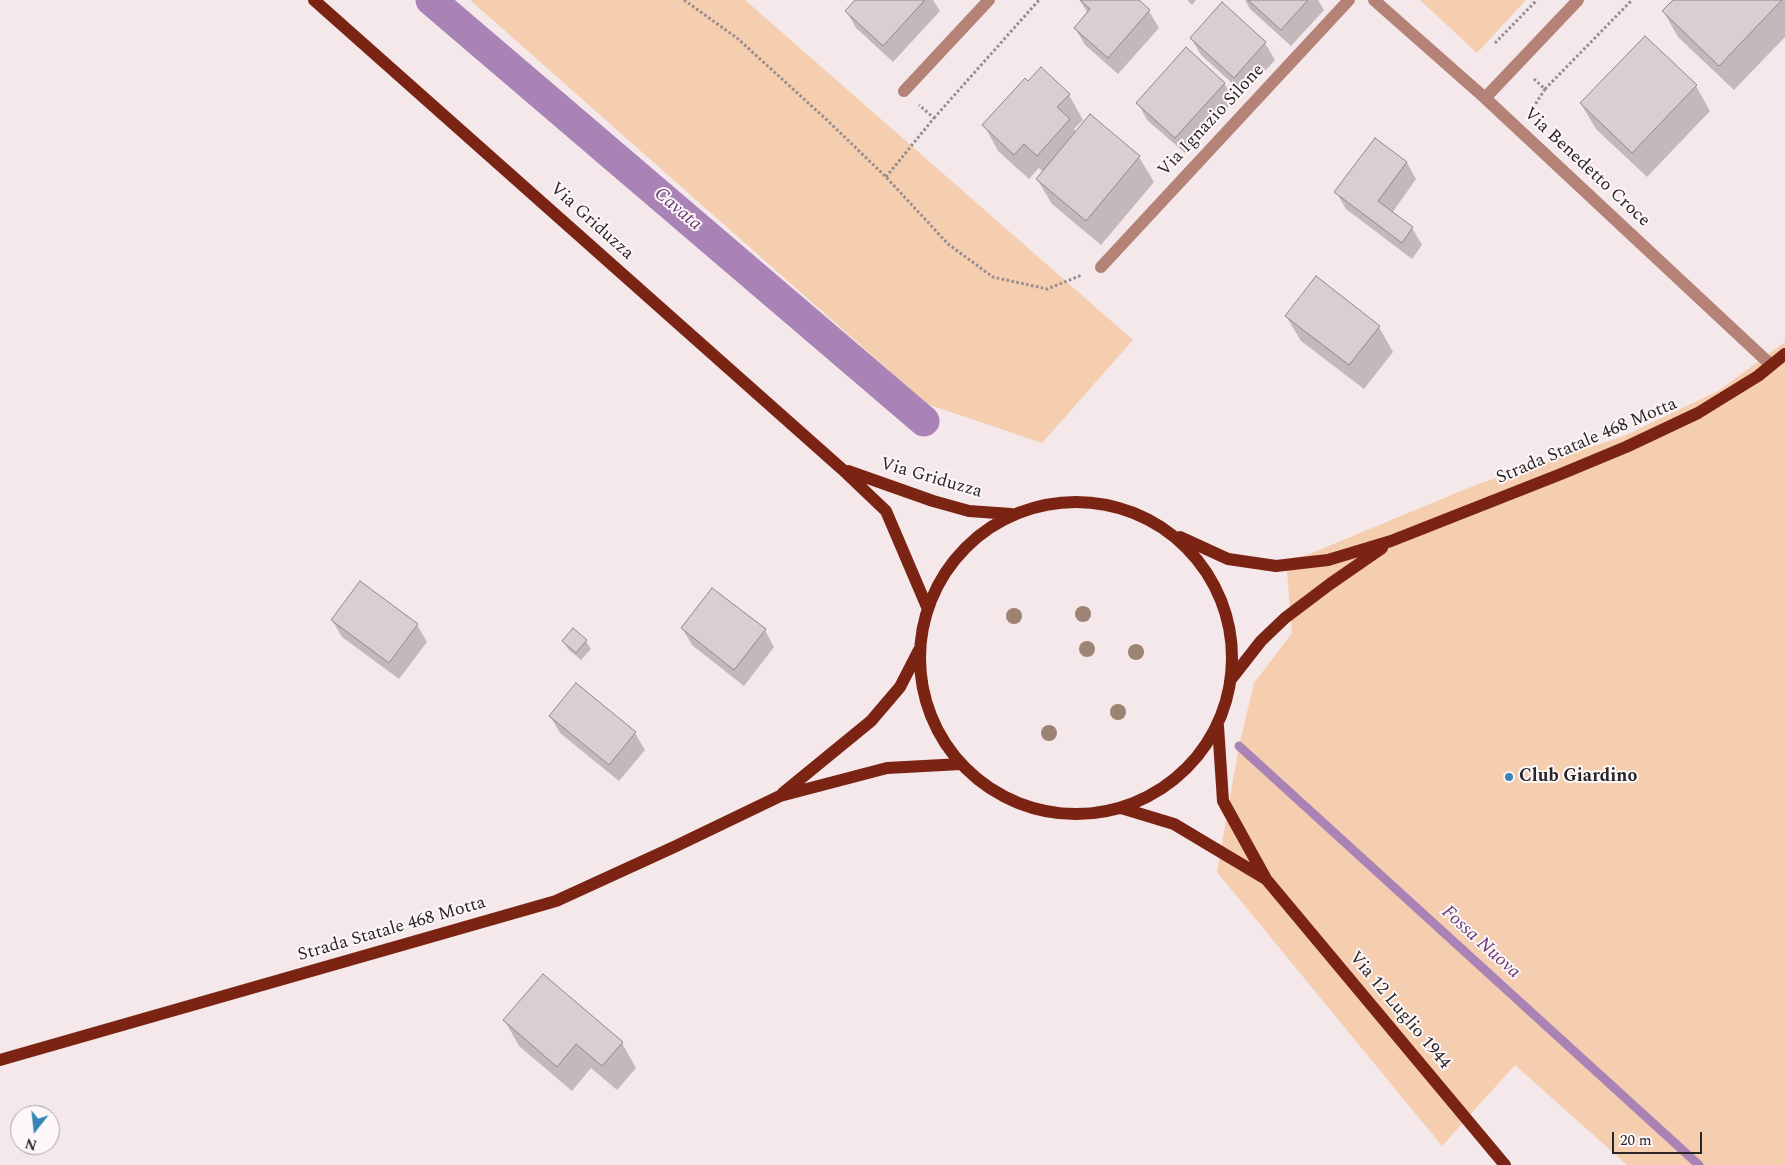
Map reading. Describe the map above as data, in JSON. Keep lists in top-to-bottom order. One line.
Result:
{"streets":{"main road":["Via Griduzza","Strada Statale 468 Motta","Via 12 Luglio 1944"],"street":["Via Ignazio Silone","Via Benedetto Croce"]},"crossings":[["Via Benedetto Croce","Strada Statale 468 Motta"]],"water":["Cavata","Fossa Nuova"],"places":["Club Giardino"],"scale_bar":"20 m","north":"bottom"}
